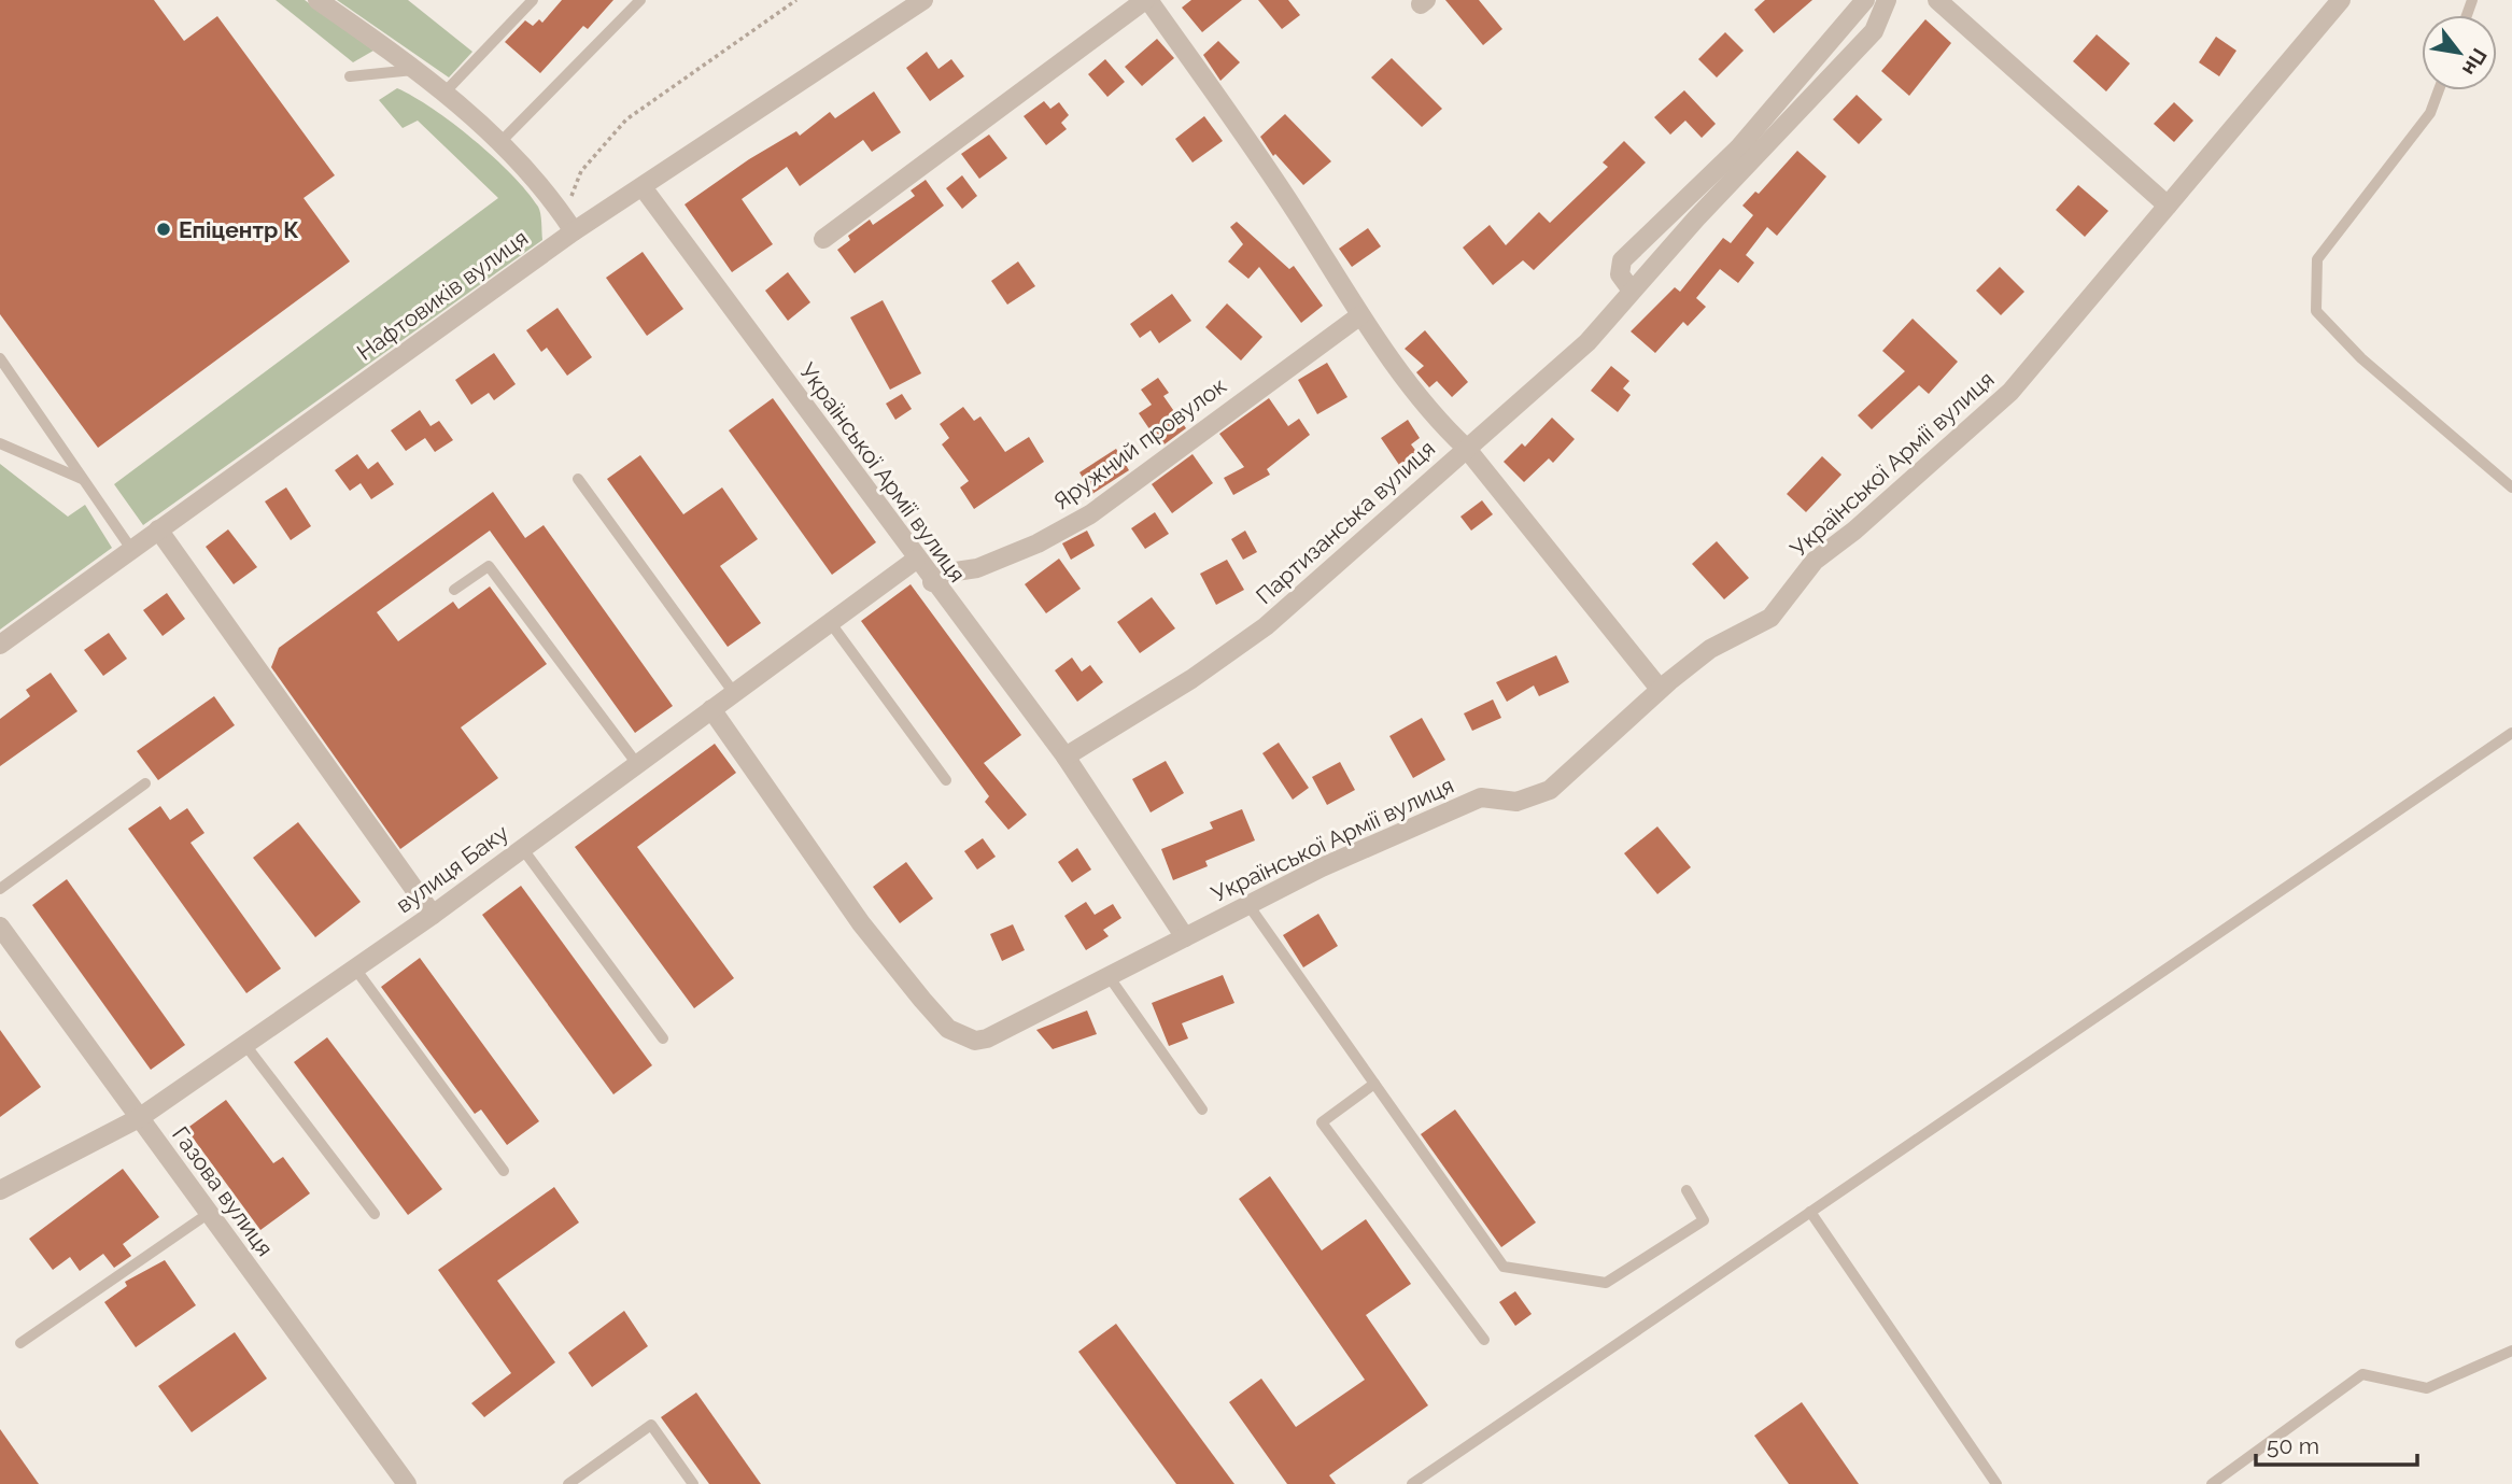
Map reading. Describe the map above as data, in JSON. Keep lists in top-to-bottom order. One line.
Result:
{"streets":{"street":["Нафтовиків вулиця","Яружний провулок","Української Армії вулиця","Партизанська вулиця","вулиця Баку","Газова вулиця"]},"crossings":[["Нафтовиків вулиця","Української Армії вулиця"],["Яружний провулок","Української Армії вулиця"],["Української Армії вулиця","Партизанська вулиця"],["Української Армії вулиця","вулиця Баку"],["вулиця Баку","Газова вулиця"]],"places":["Епіцентр К"],"scale_bar":"50 m","north":"bottom right"}
